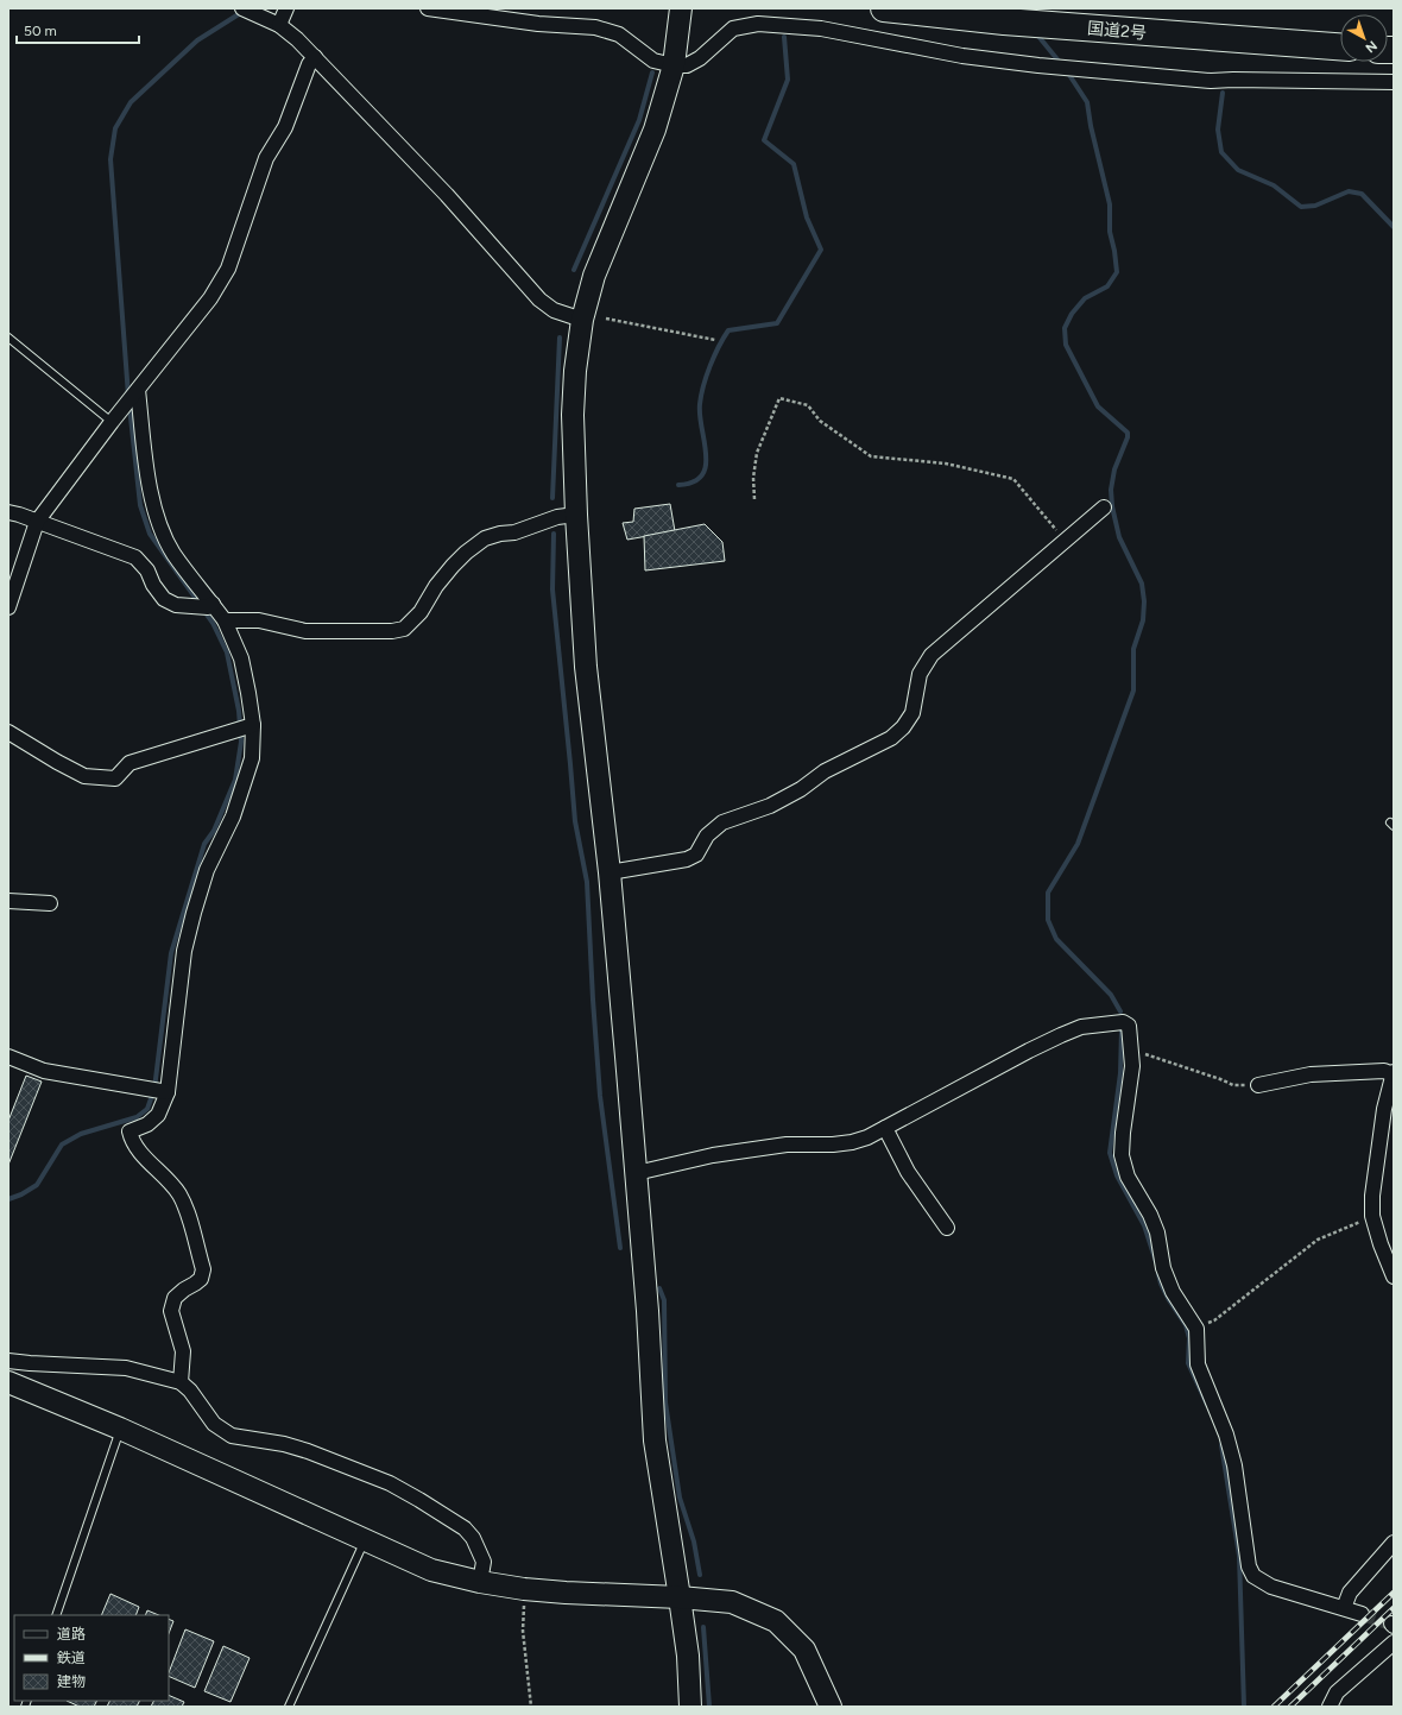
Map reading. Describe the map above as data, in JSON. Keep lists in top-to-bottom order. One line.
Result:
{"streets":{"highway":["国道2号"]},"legend":["道路","鉄道","建物"],"scale_bar":"50 m","north":"bottom right"}
